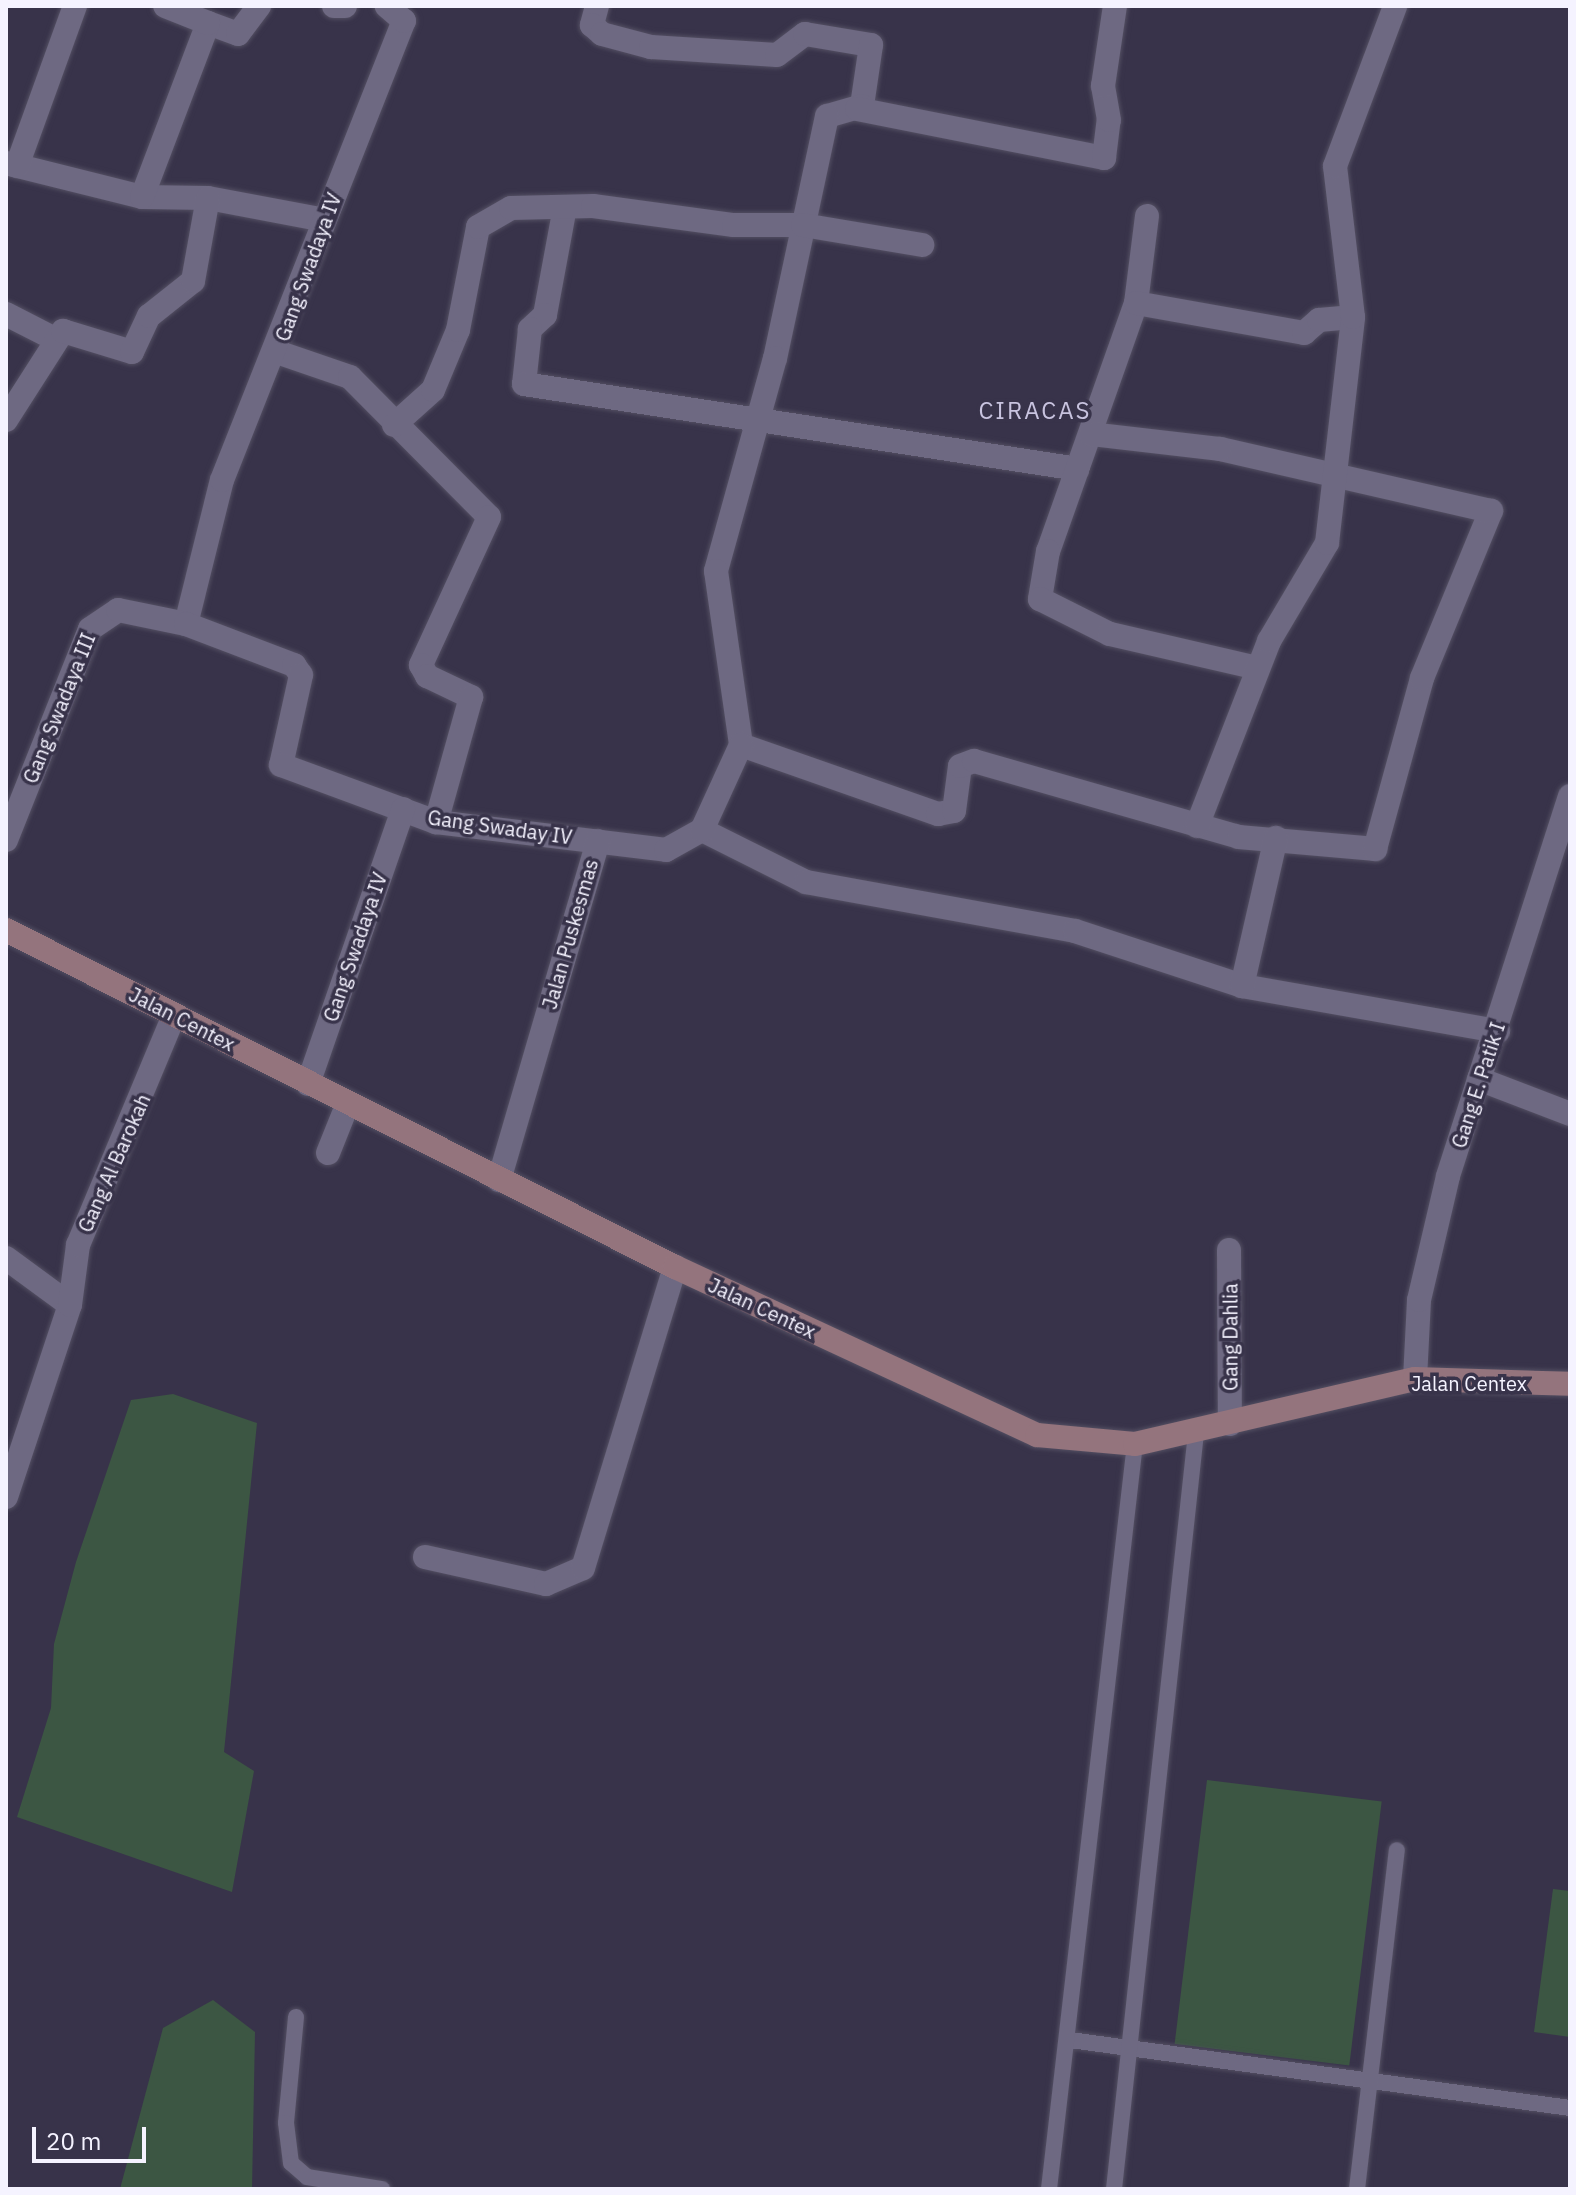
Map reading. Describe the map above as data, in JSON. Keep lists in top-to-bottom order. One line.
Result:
{"streets":{"street":["Gang Swadaya IV","Gang Swadaya III","Gang Swaday IV","Jalan Puskesmas","Jalan Centex","Gang E. Patik I","Gang Al Barokah","Gang Dahlia"]},"crossings":[["Gang Swadaya IV","Gang Swadaya III"],["Gang Swadaya IV","Gang Swaday IV"],["Gang Swadaya IV","Jalan Centex"],["Gang Swadaya III","Gang Swaday IV"],["Gang Swaday IV","Jalan Puskesmas"],["Jalan Puskesmas","Jalan Centex"],["Jalan Centex","Gang E. Patik I"],["Jalan Centex","Gang Al Barokah"],["Jalan Centex","Gang Dahlia"]],"districts":["CIRACAS"],"scale_bar":"20 m"}
